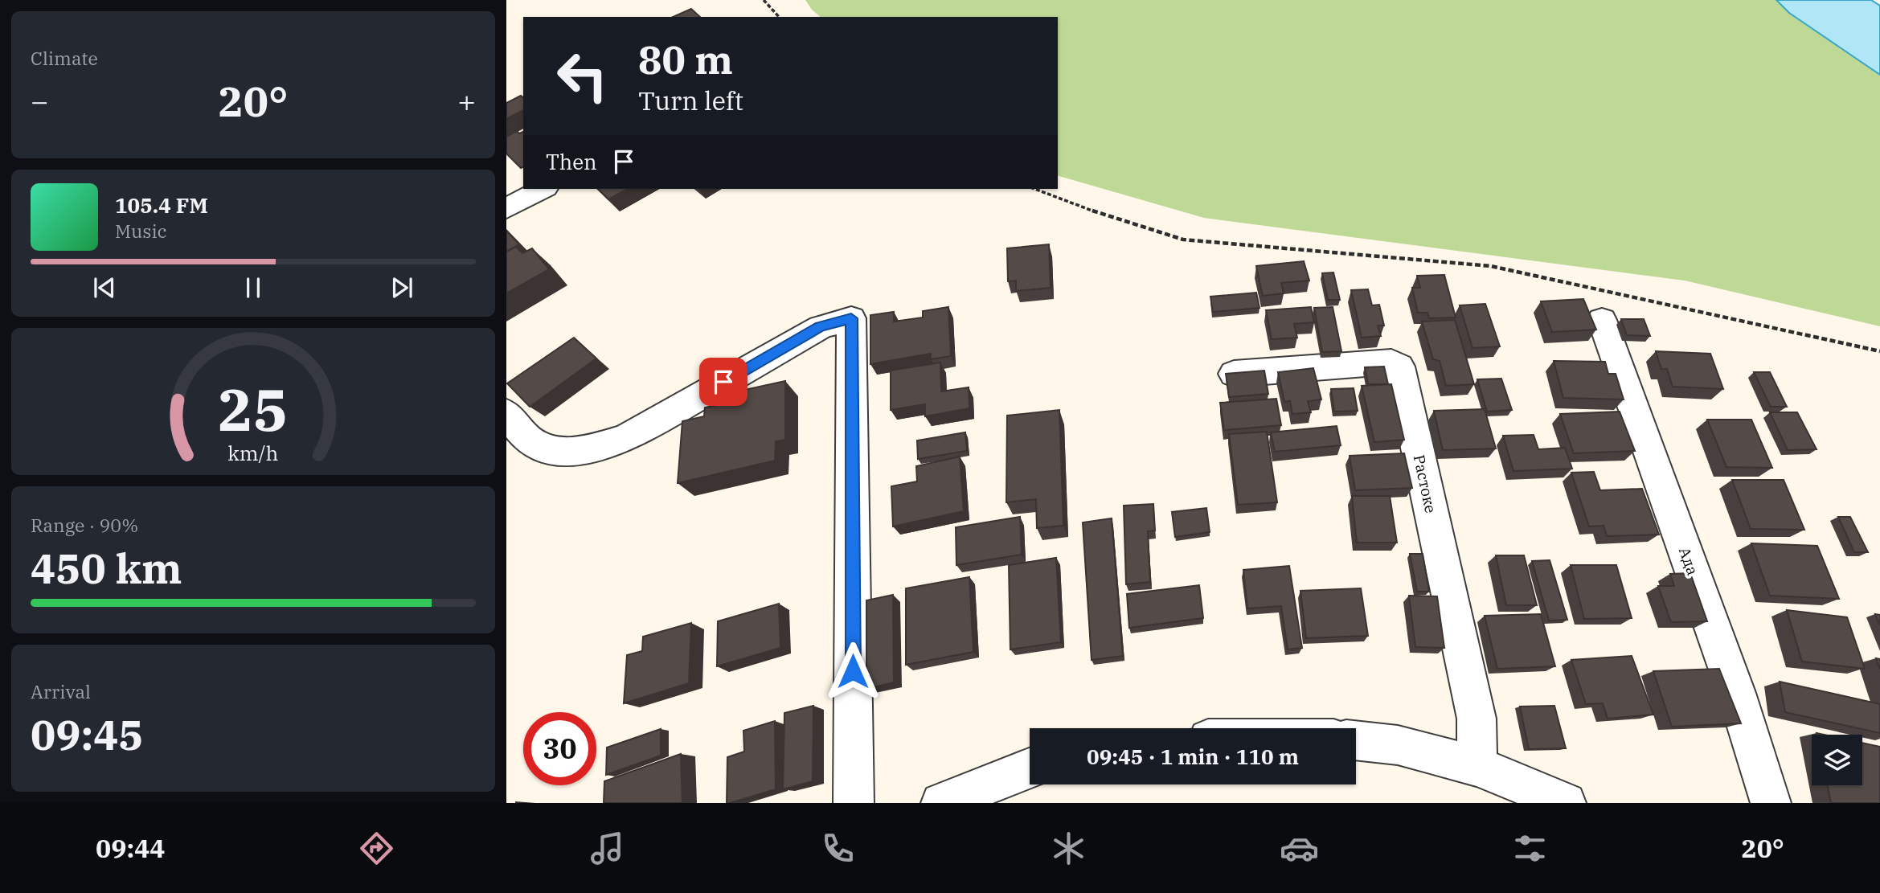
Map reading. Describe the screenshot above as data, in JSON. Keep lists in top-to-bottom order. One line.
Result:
{"streets":{"street":["Растоке","Ада"]},"page":{"tile":["Climate",["Range · 90%","450 km"],["Arrival","09:45"]],"turn":["80 m","Turn left"],"heat":["−","20°","+"],"then":"Then","song":["105.4 FM","Music"],"limit":"30","trip":"09:45 · 1 min · 110 m","tabs":["09:44","20°"],"gauge":["25","km/h"]}}
